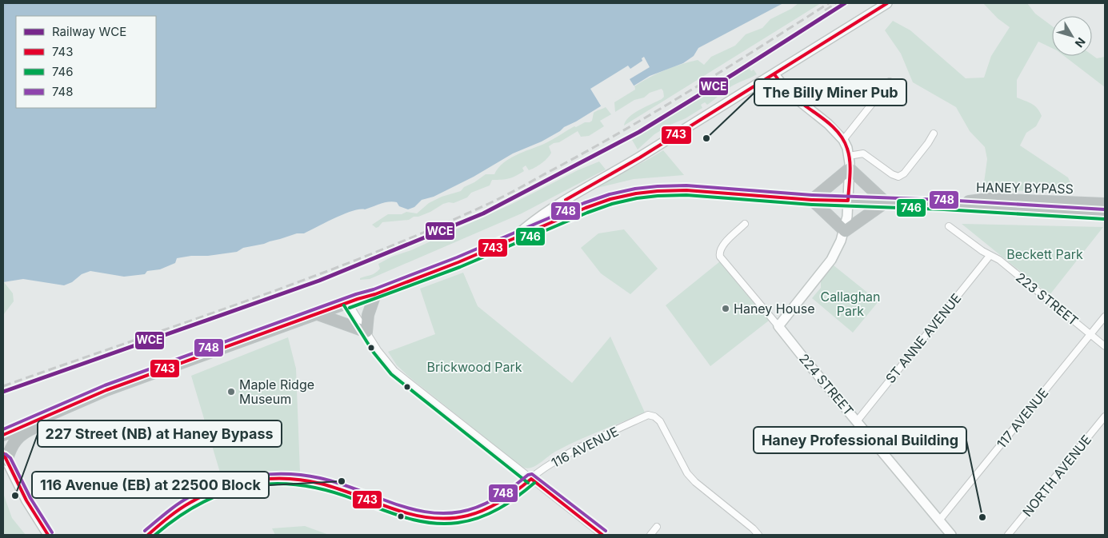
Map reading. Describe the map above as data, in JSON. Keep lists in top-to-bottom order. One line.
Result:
{"streets":{"highway":["HANEY BYPASS"],"street":["223 STREET","ST ANNE AVENUE","224 STREET","117 AVENUE","116 AVENUE","NORTH AVENUE"]},"crossings":[["223 STREET","ST ANNE AVENUE"],["223 STREET","117 AVENUE"],["ST ANNE AVENUE","224 STREET"],["224 STREET","117 AVENUE"]],"parks":["Beckett Park","Callaghan Park","Brickwood Park"],"places":["The Billy Miner Pub","Haney House","Maple Ridge Museum","116 Avenue (EB) at 22500 Block","227 Street (NB) at Haney Bypass","Haney Professional Building"],"lines":["rail line WCE","transit line 743","transit line 748","transit line 746"],"legend":["Railway WCE","743","746","748"],"north":"bottom right"}
